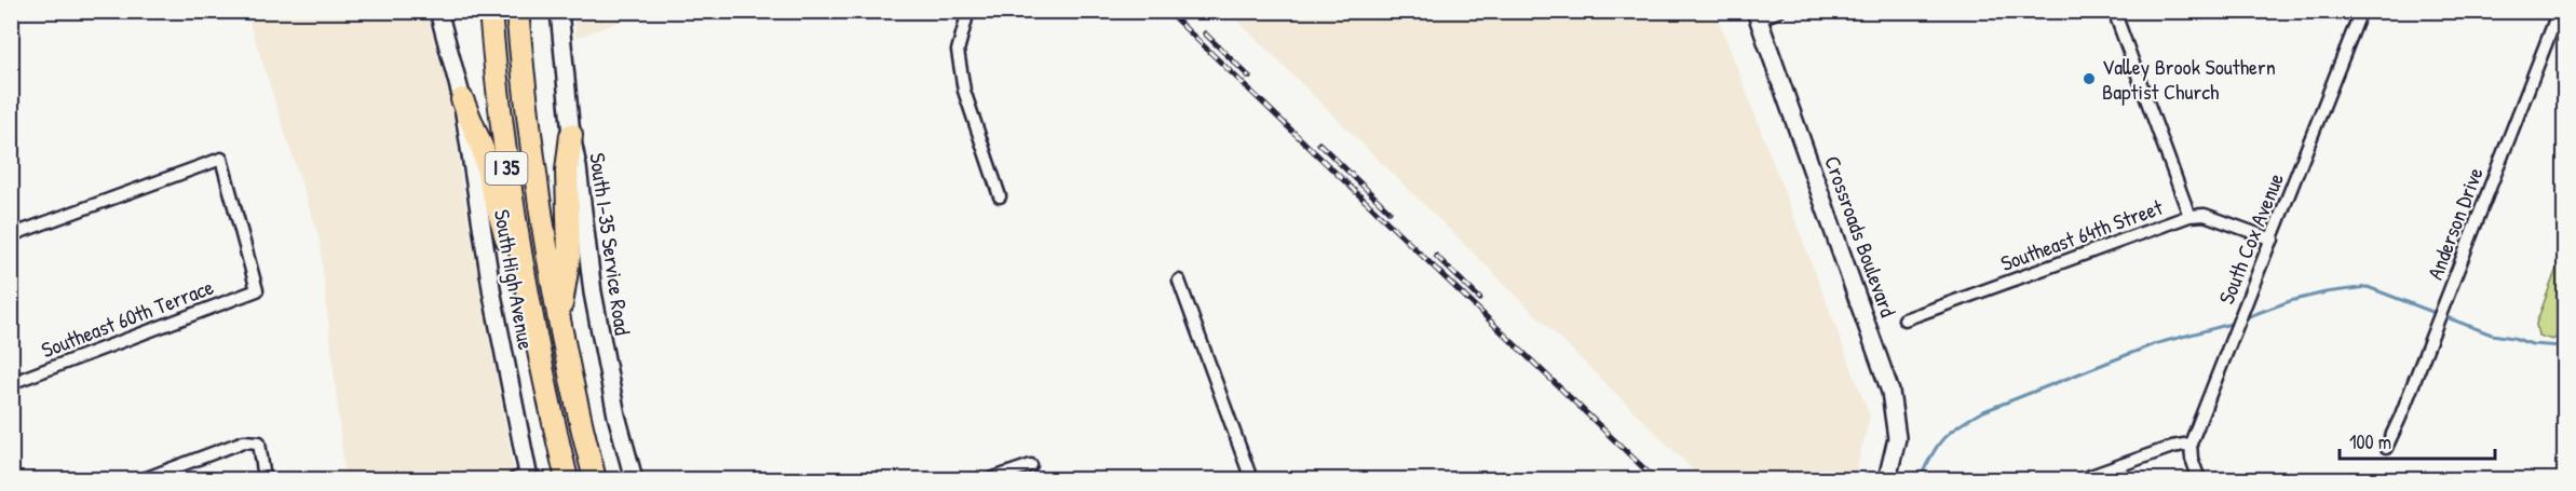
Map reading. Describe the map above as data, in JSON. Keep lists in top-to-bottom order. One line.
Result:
{"streets":{"highway":["I 35"],"main road":["Crossroads Boulevard","South I-35 Service Road","South High Avenue"],"street":["Anderson Drive","Southeast 64th Street","South Cox Avenue","Southeast 60th Terrace"]},"crossings":[["Southeast 64th Street","South Cox Avenue"]],"places":["Valley Brook Southern Baptist Church"],"scale_bar":"100 m"}
